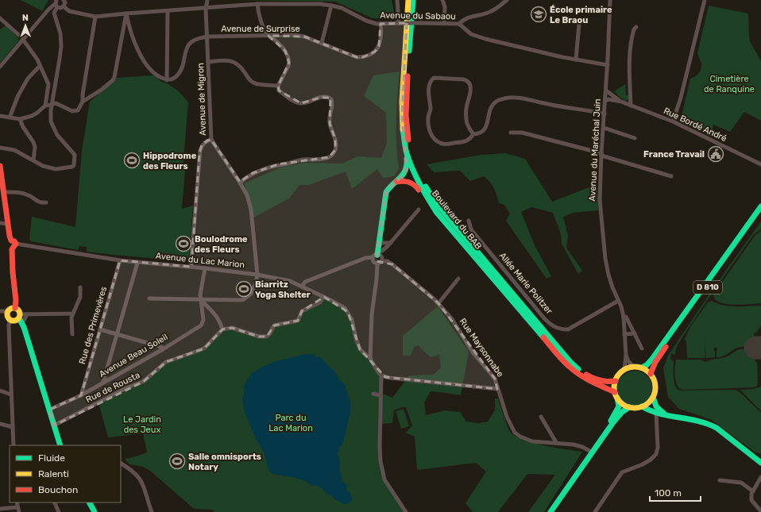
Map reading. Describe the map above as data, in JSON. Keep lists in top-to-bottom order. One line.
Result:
{"streets":{"main road":["Boulevard du BAB","D 810"],"street":["Avenue du Sabaou","Avenue de Surprise","Avenue de Migron","Rue Bordé André","Avenue du Maréchal Juin","Avenue du Lac Marion","Allée Marie Politzer","Rue des Primevères","Rue Maysonnabe","Avenue Beau Soleil","Rue de Rousta"]},"crossings":[["Avenue du Sabaou","Avenue de Surprise"],["Avenue du Sabaou","Avenue de Migron"],["Avenue du Sabaou","Avenue du Maréchal Juin"],["Avenue de Surprise","Avenue de Migron"],["Avenue de Migron","Avenue du Lac Marion"],["Rue Bordé André","Avenue du Maréchal Juin"],["Avenue du Maréchal Juin","Boulevard du BAB"],["Avenue du Maréchal Juin","Allée Marie Politzer"],["Avenue du Maréchal Juin","D 810"],["Boulevard du BAB","D 810"],["Avenue du Lac Marion","Rue des Primevères"],["Rue des Primevères","Avenue Beau Soleil"]],"parks":["Cimetière de Ranquine","Parc du Lac Marion","Le Jardin des Jeux"],"places":{"school or university":["École primaire Le Braou"],"public building":["France Travail"],"sports":["Hippodrome des Fleurs","Boulodrome des Fleurs","Biarritz Yoga Shelter","Salle omnisports Notary"]},"legend":["Fluide","Ralenti","Bouchon"],"scale_bar":"100 m","north":"top"}
